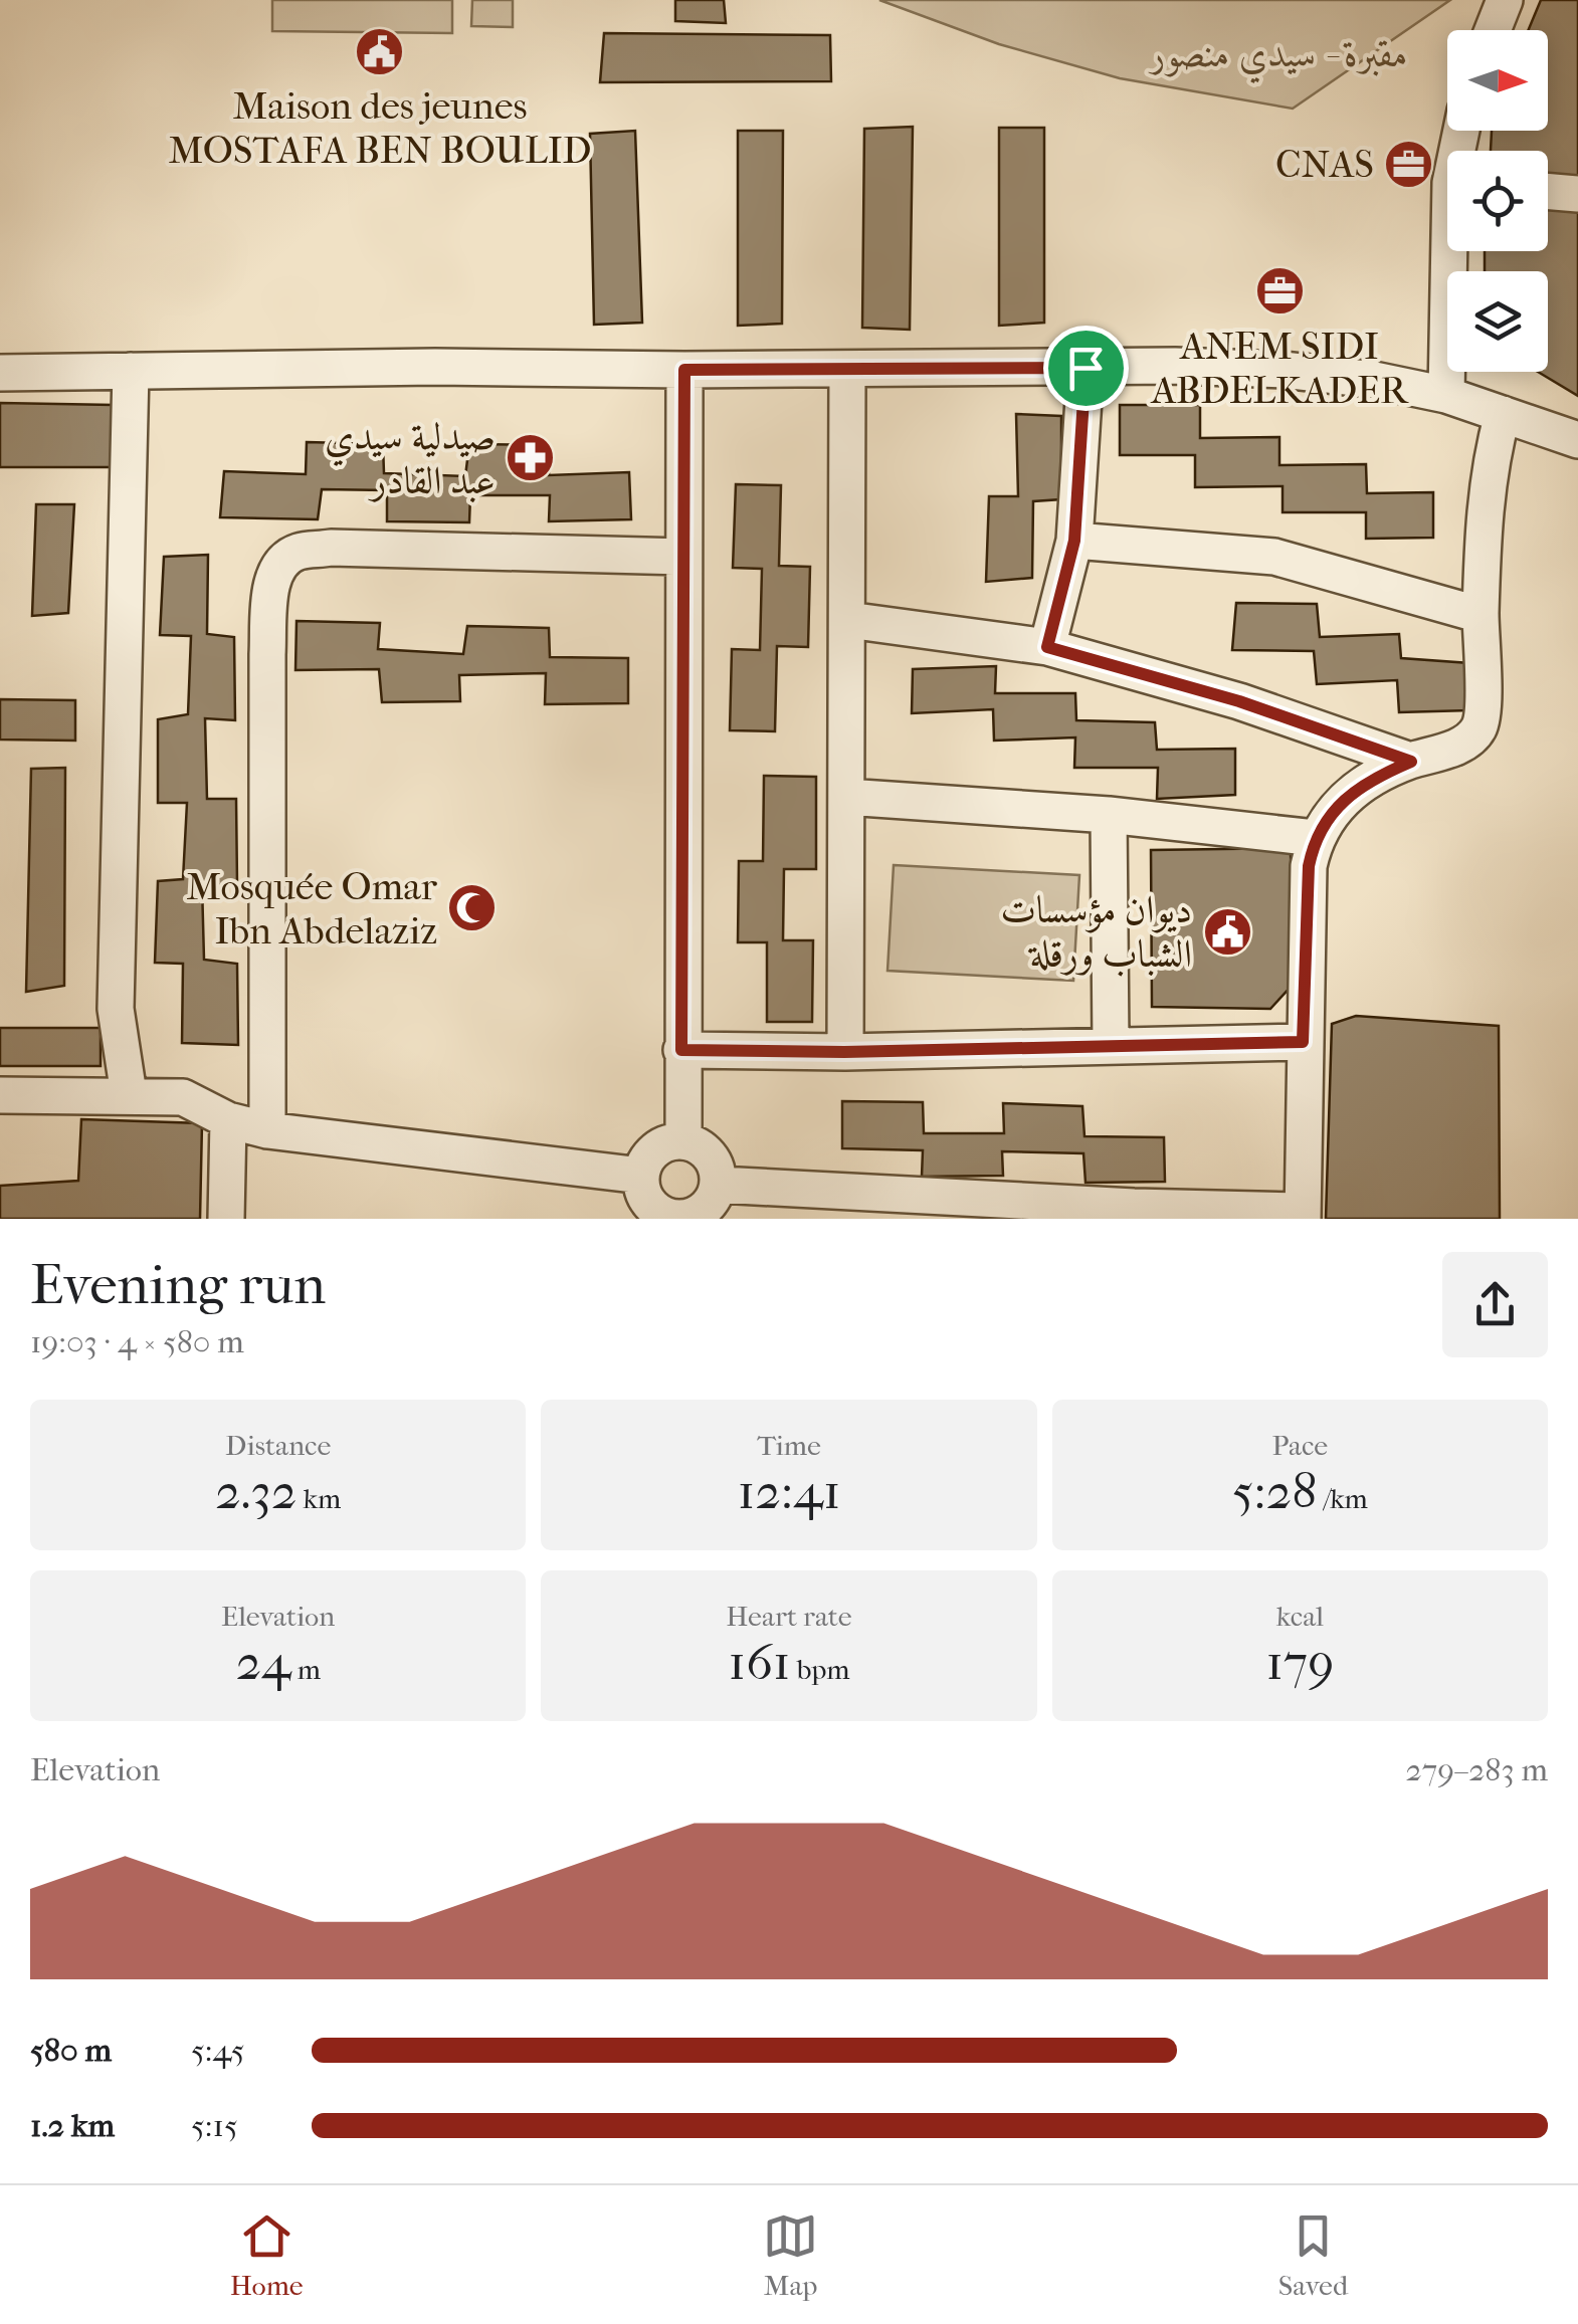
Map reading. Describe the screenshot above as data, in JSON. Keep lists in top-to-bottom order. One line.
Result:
{"parks":["مقبرة - سيدي منصور"],"places":{"public building":["Maison des jeunes MOSTAFA BEN BOULID","ديوان مؤسسات الشباب ورقلة"],"office":["CNAS","ANEM SIDI ABDELKADER"],"pharmacy":["صيدلية سيدي عبد القادر"],"mosque":["Mosquée Omar Ibn Abdelaziz"]},"north":"right","page":{"heading":["Evening run","19:03 · 4 × 580 m"],"stats":[["Distance","2.32 km"],["Time","12:41"],["Pace","5:28 /km"],["Elevation","24 m"],["Heart rate","161 bpm"],["kcal","179"]],"chart":["Elevation","279–283 m"],"list":[{"name":"580 m","note":"5:45"},{"name":"1.2 km","note":"5:15"}],"tabs":["Home","Map","Saved"]}}
